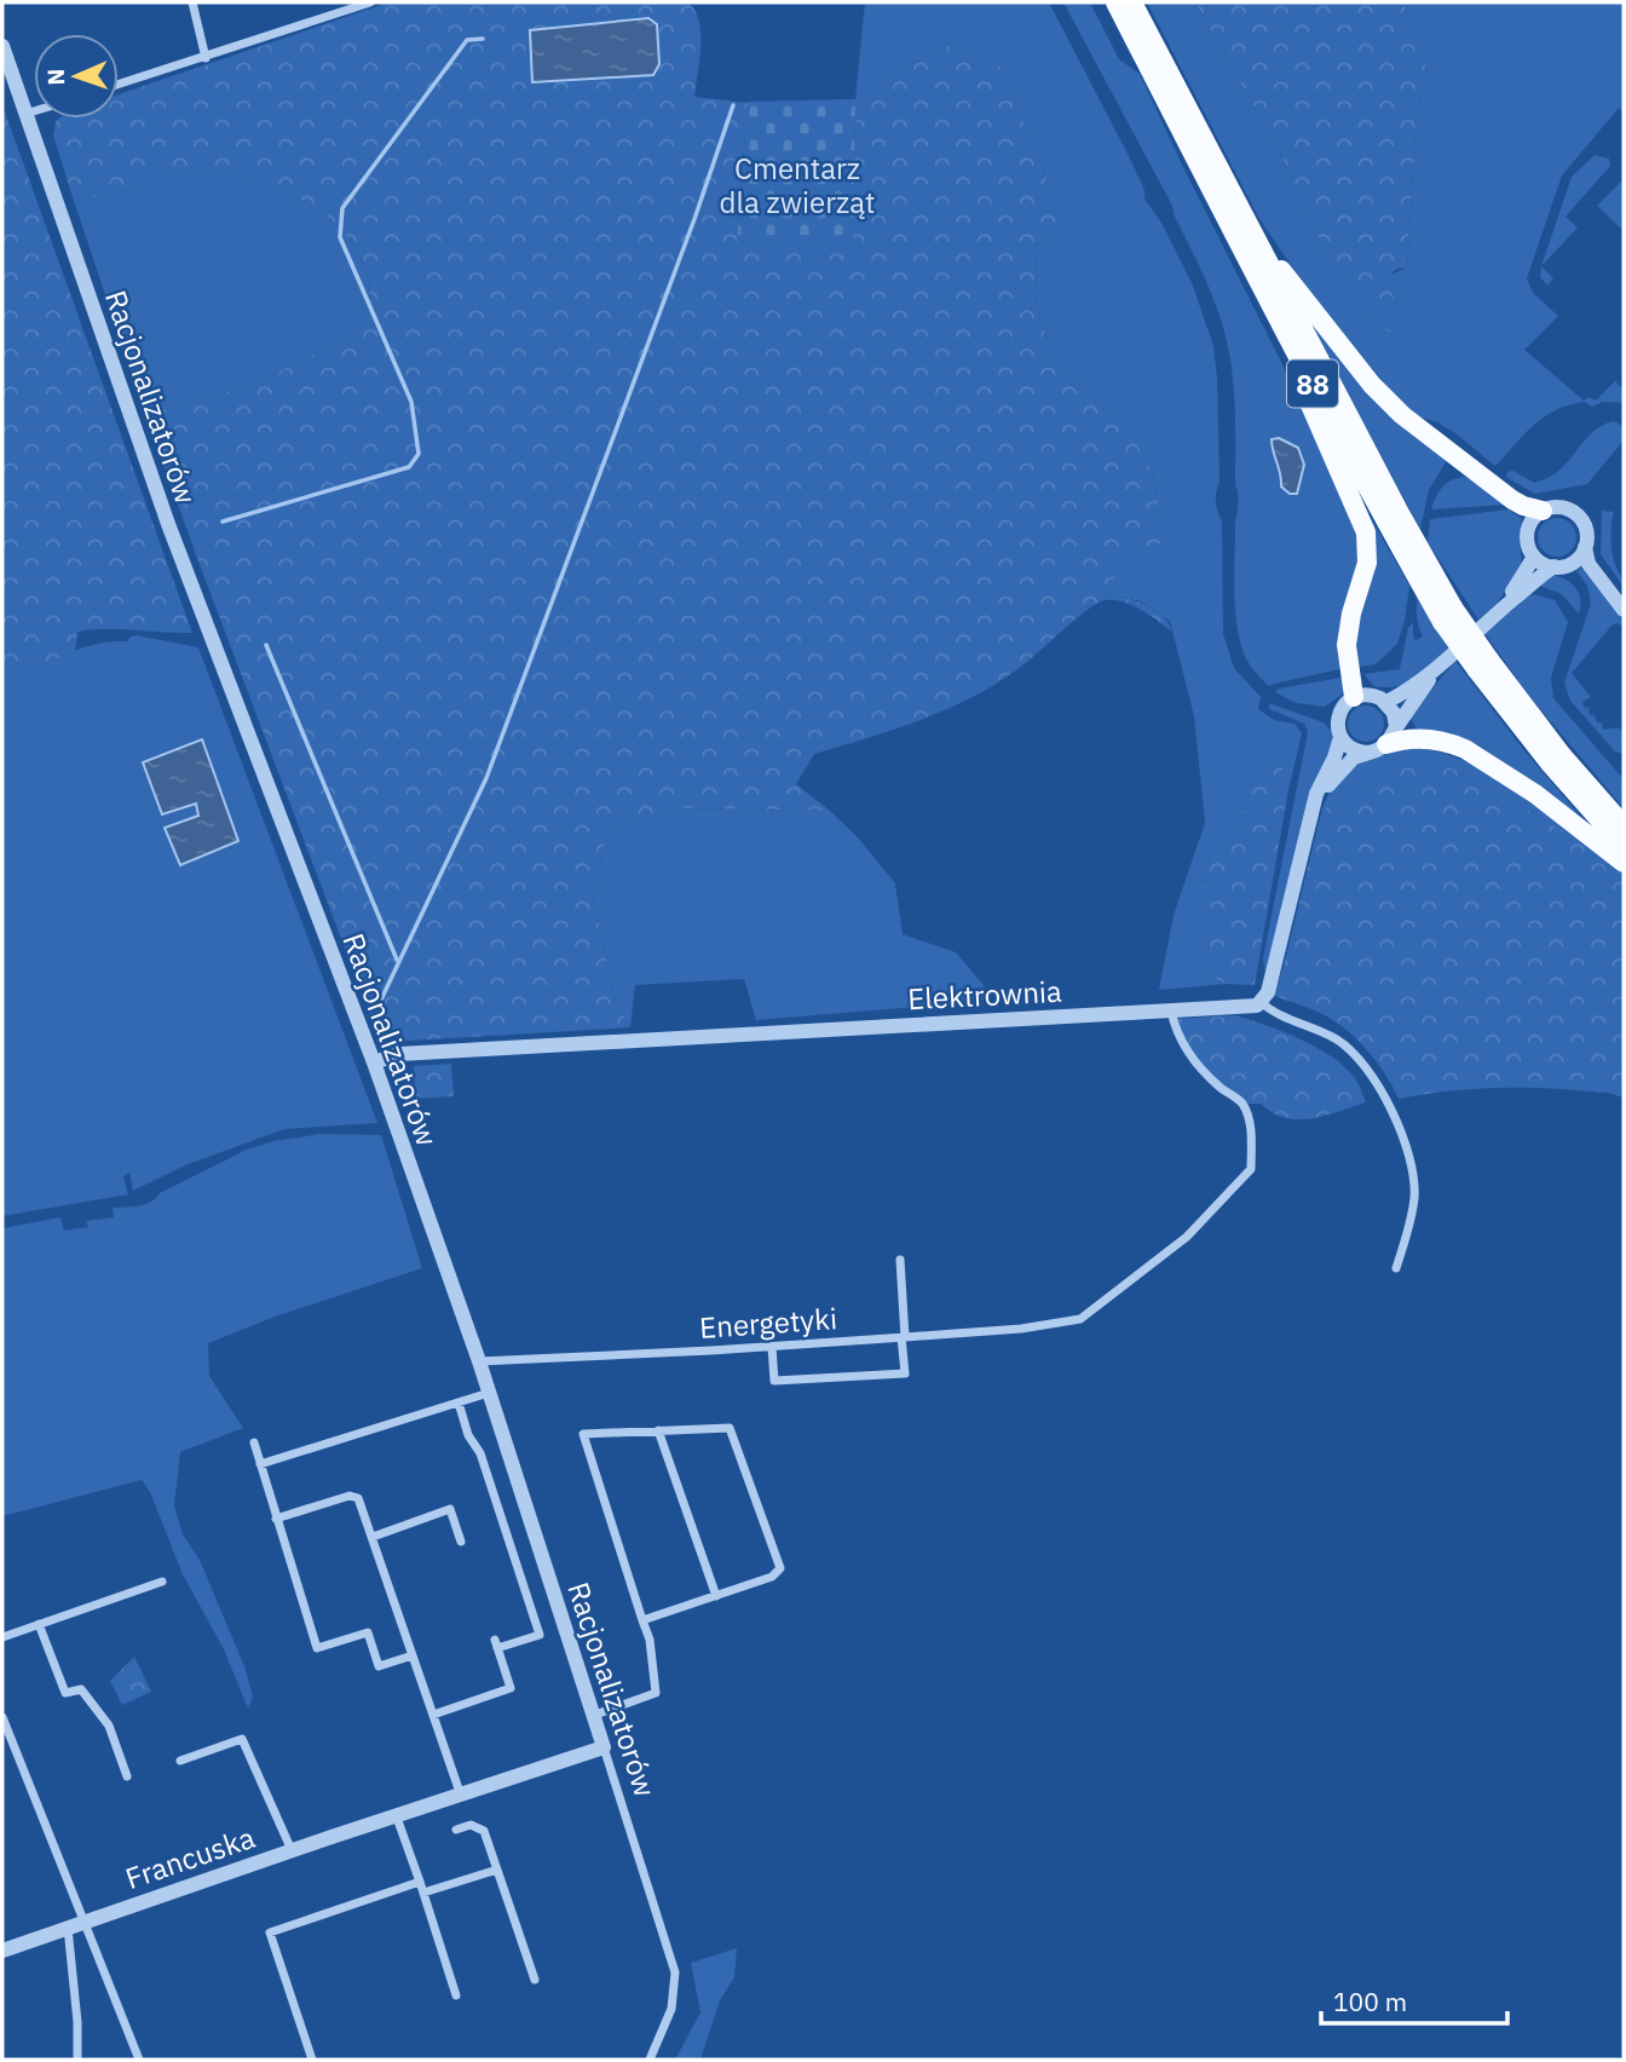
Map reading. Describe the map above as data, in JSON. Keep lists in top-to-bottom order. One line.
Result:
{"streets":{"main road":["88"],"street":["Racjonalizatorów","Elektrownia","Energetyki","Francuska"]},"crossings":[["Racjonalizatorów","Elektrownia"],["Racjonalizatorów","Energetyki"],["Racjonalizatorów","Francuska"],["Elektrownia","Energetyki"]],"parks":["Cmentarz dla zwierząt"],"scale_bar":"100 m","north":"left"}
